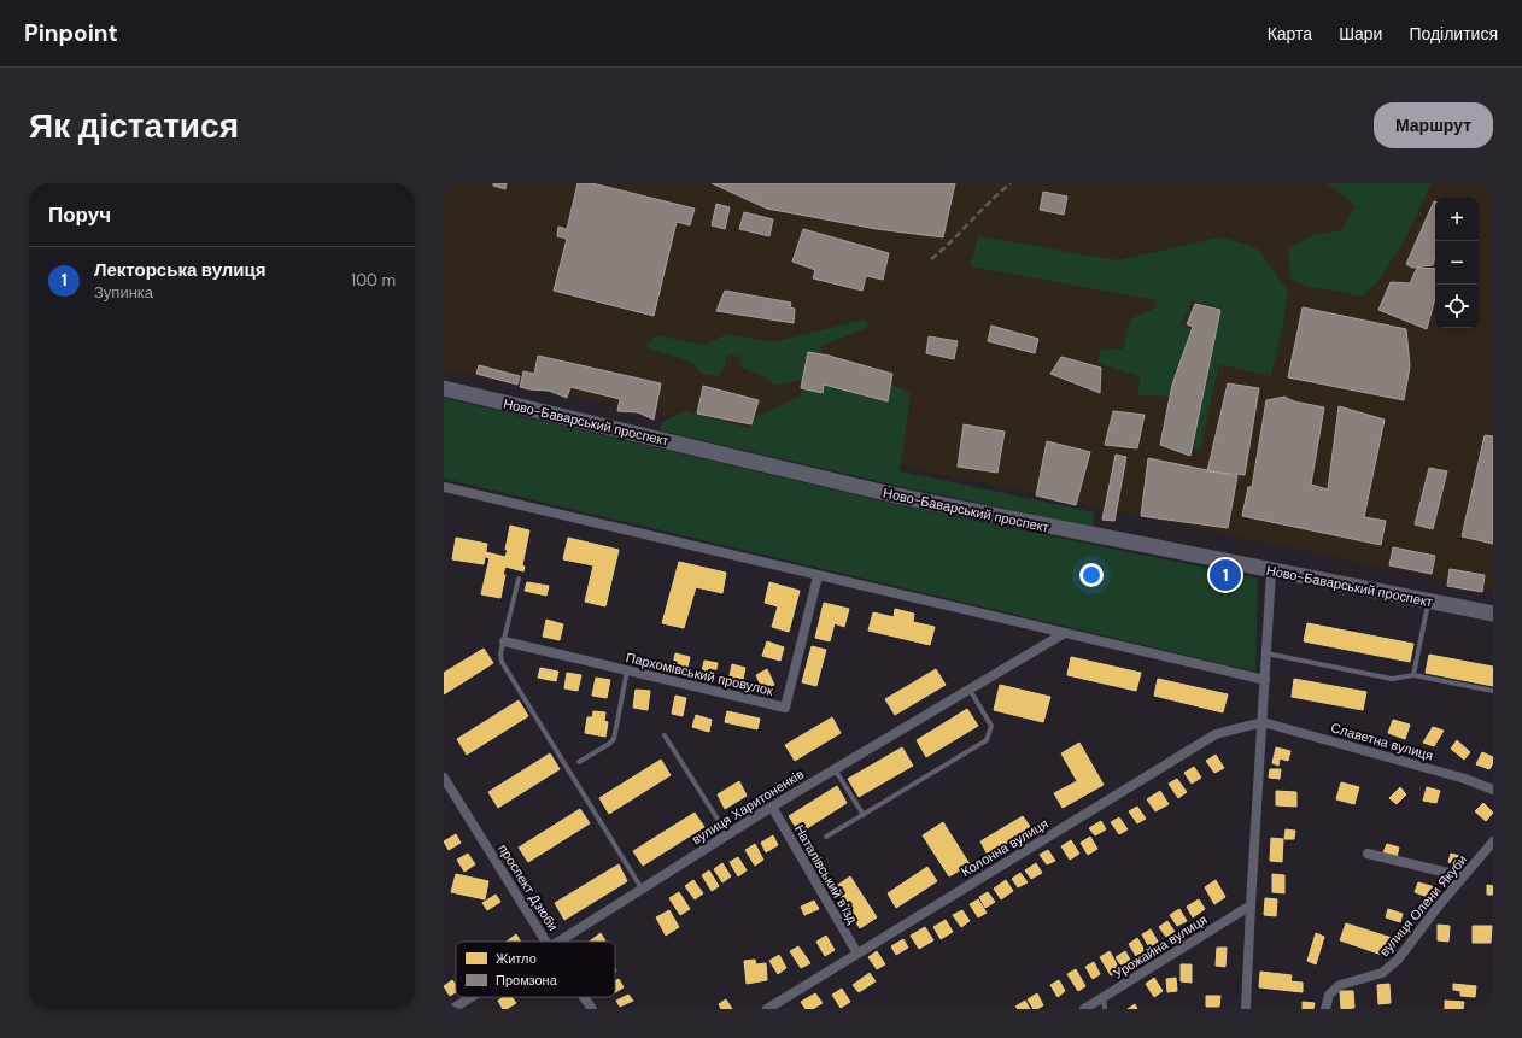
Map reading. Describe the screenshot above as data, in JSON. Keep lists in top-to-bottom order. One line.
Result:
{"streets":{"main road":["Ново-Баварський проспект"],"street":["Пархомівський провулок","Славетна вулиця","вулиця Харитоненків","Колонна вулиця","Наталівський в'їзд","проспект Дзюби","вулиця Олени Якуби","Урожайна вулиця"]},"crossings":[["Славетна вулиця","Колонна вулиця"],["вулиця Харитоненків","Наталівський в'їзд"],["Колонна вулиця","Наталівський в'їзд"]],"legend":["Житло","Промзона"],"page":{"header":"Pinpoint","nav":["Карта","Шари","Поділитися"],"buttons":"Маршрут","title":"Як дістатися","heading":"Поруч","map_buttons":["+","−"],"list":[{"mark":"1","name":"Лекторська вулиця","note":"Зупинка","value":"100 m"}],"pins":"1"}}
